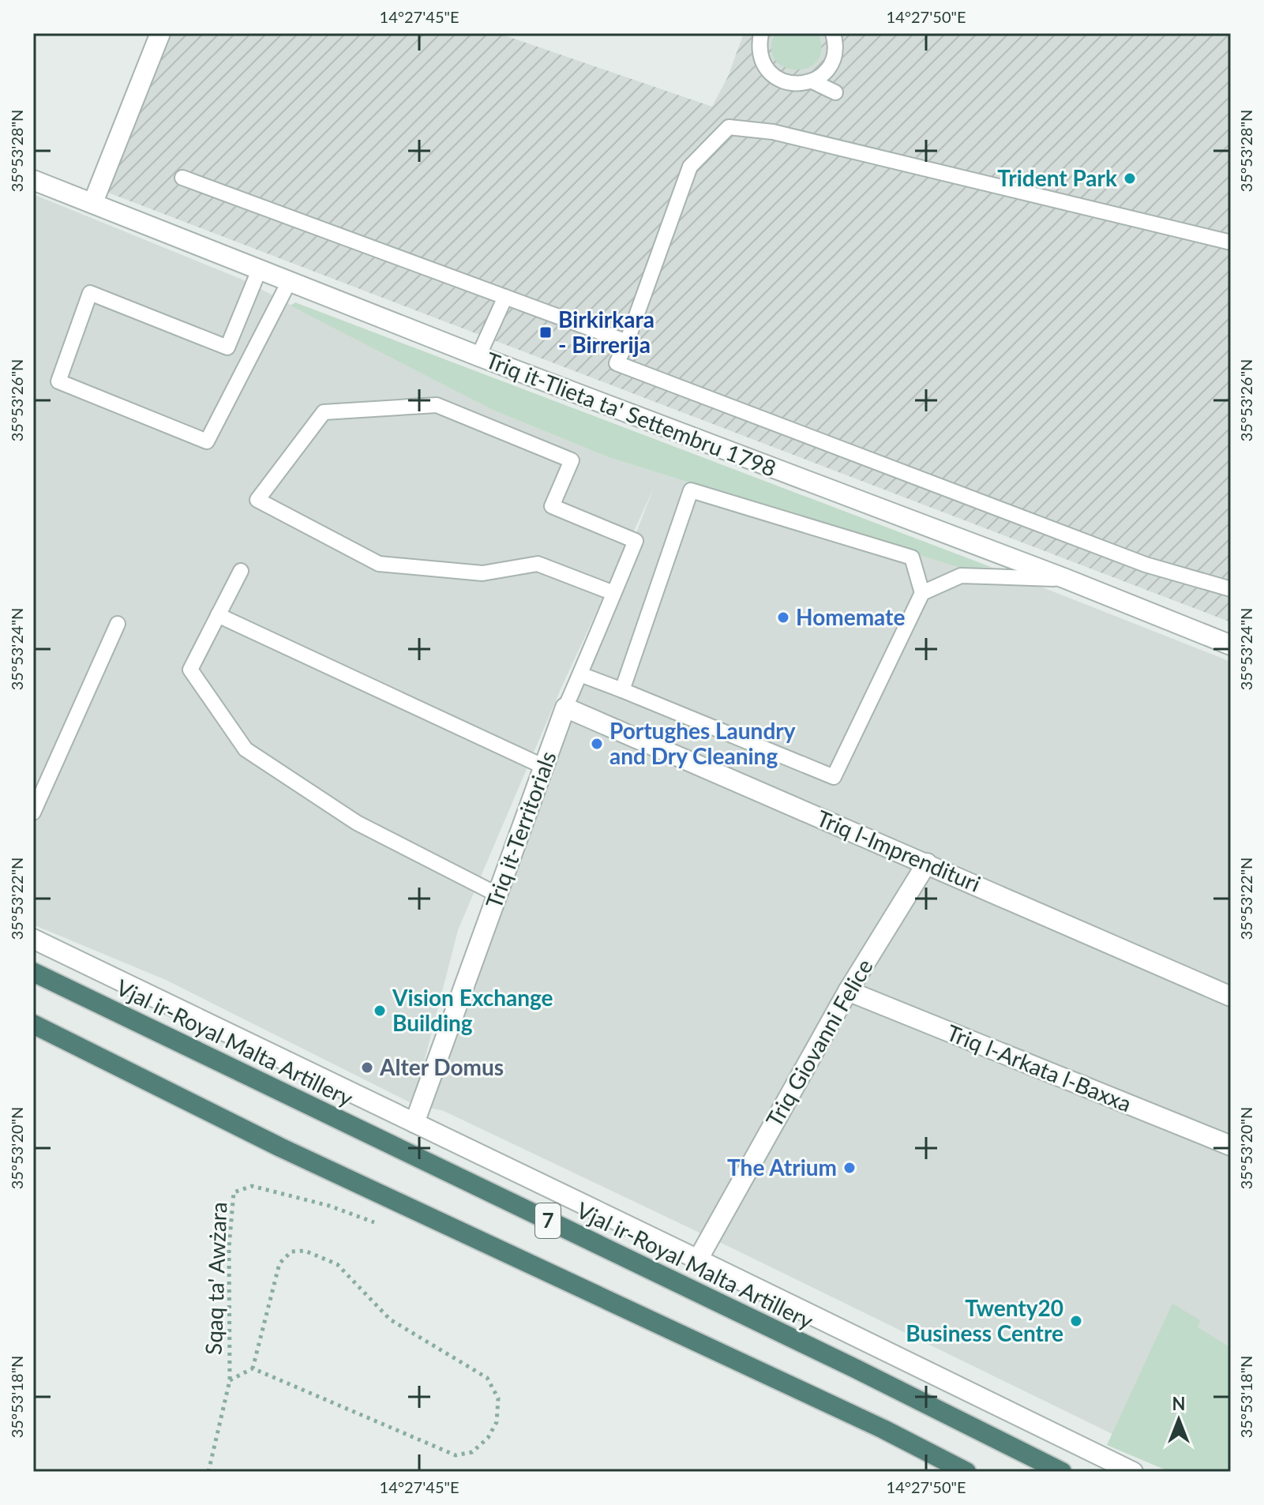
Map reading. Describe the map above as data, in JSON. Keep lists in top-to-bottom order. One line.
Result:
{"streets":{"highway":["Vjal ir-Royal Malta Artillery","7"],"street":["Triq it-Tlieta ta' Settembru 1798","Triq it-Territorials","Triq l-Imprendituri","Triq Giovanni Felice","Triq l-Arkata l-Baxxa"],"path":["Sqaq ta' Awżara"]},"crossings":[["Triq it-Territorials","Triq l-Imprendituri"],["Triq l-Imprendituri","Triq Giovanni Felice"],["Triq Giovanni Felice","Triq l-Arkata l-Baxxa"]],"places":{"other":["Trident Park","Homemate","Portughes Laundry and Dry Cleaning","Vision Exchange Building","Alter Domus","The Atrium","Twenty20 Business Centre"],"transit":["Birkirkara - Birrerija"]},"north":"top","coordinates":["14°27'45\"E","14°27'50\"E","35°53'28\"N","35°53'26\"N","35°53'24\"N","35°53'22\"N","35°53'20\"N","35°53'18\"N"]}
